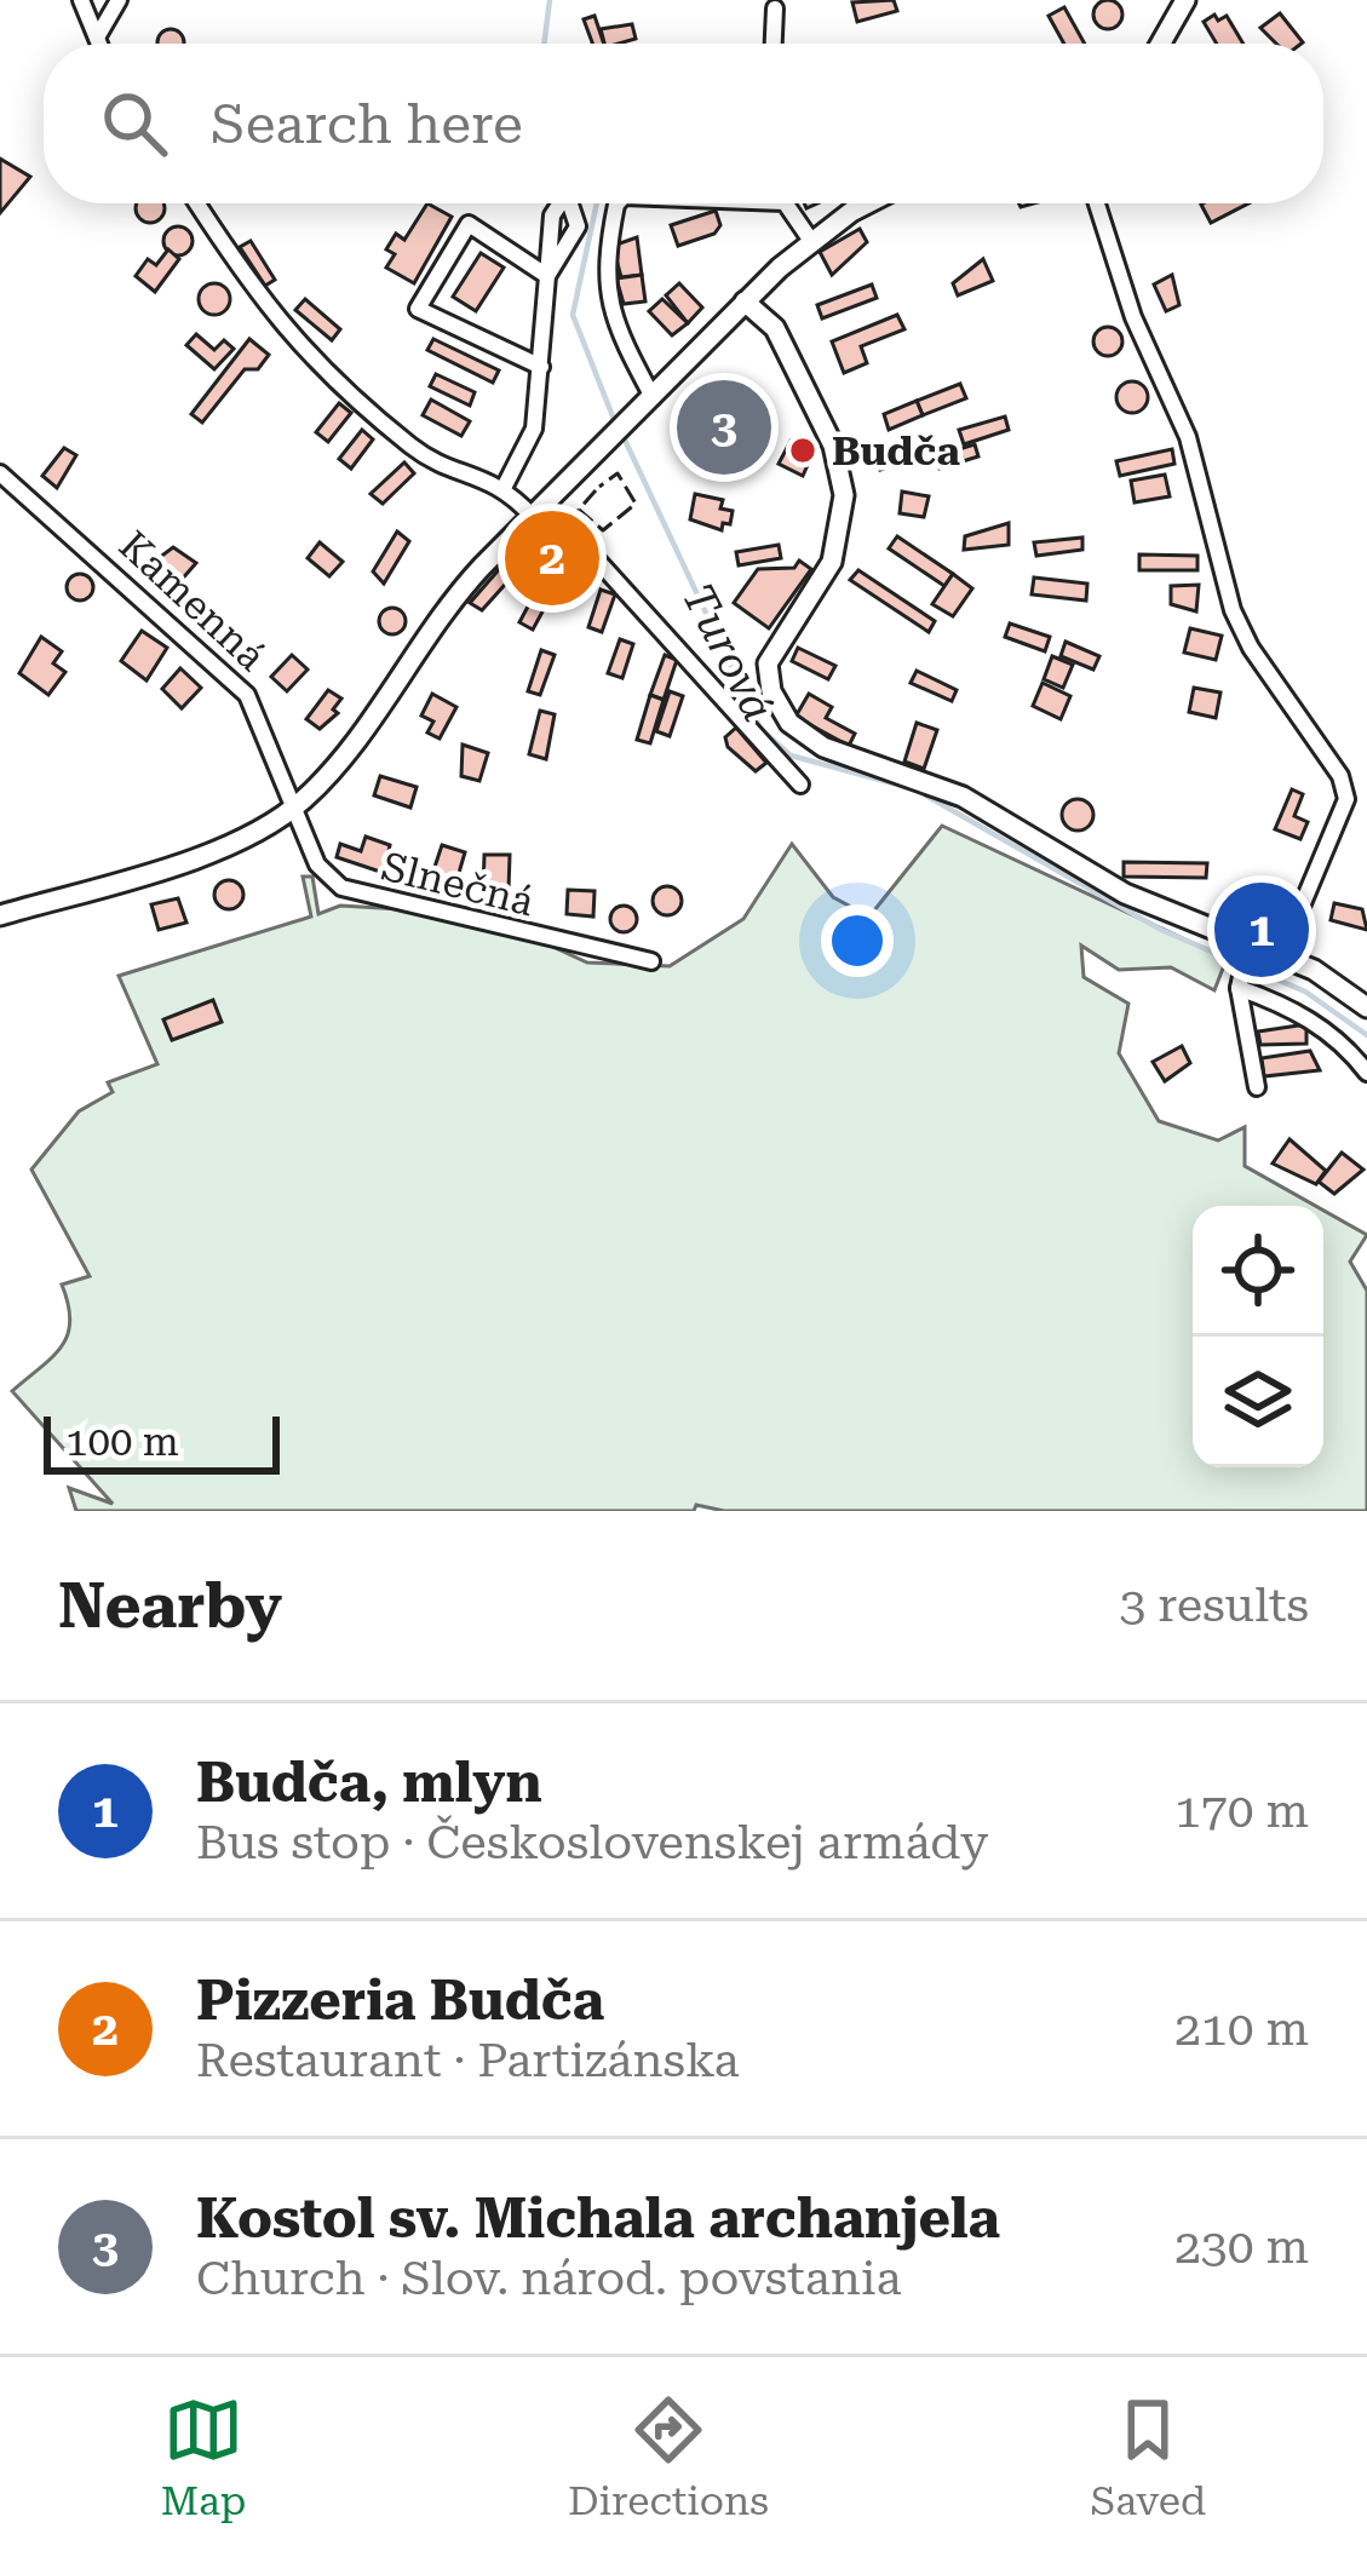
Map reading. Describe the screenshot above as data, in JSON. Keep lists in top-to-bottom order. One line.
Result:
{"streets":{"street":["Kamenná","Slnečná"]},"crossings":[["Kamenná","Slnečná"]],"water":["Turová"],"places":["Budča"],"scale_bar":"100 m","page":{"search":"Search here","pins":["3","2","1"],"scale":"100 m","heading":["Nearby","3 results"],"list":[{"mark":"1","name":"Budča, mlyn","note":"Bus stop · Československej armády","value":"170 m"},{"mark":"2","name":"Pizzeria Budča","note":"Restaurant · Partizánska","value":"210 m"},{"mark":"3","name":"Kostol sv. Michala archanjela","note":"Church · Slov. národ. povstania","value":"230 m"}],"nav":["Map","Directions","Saved"]}}
